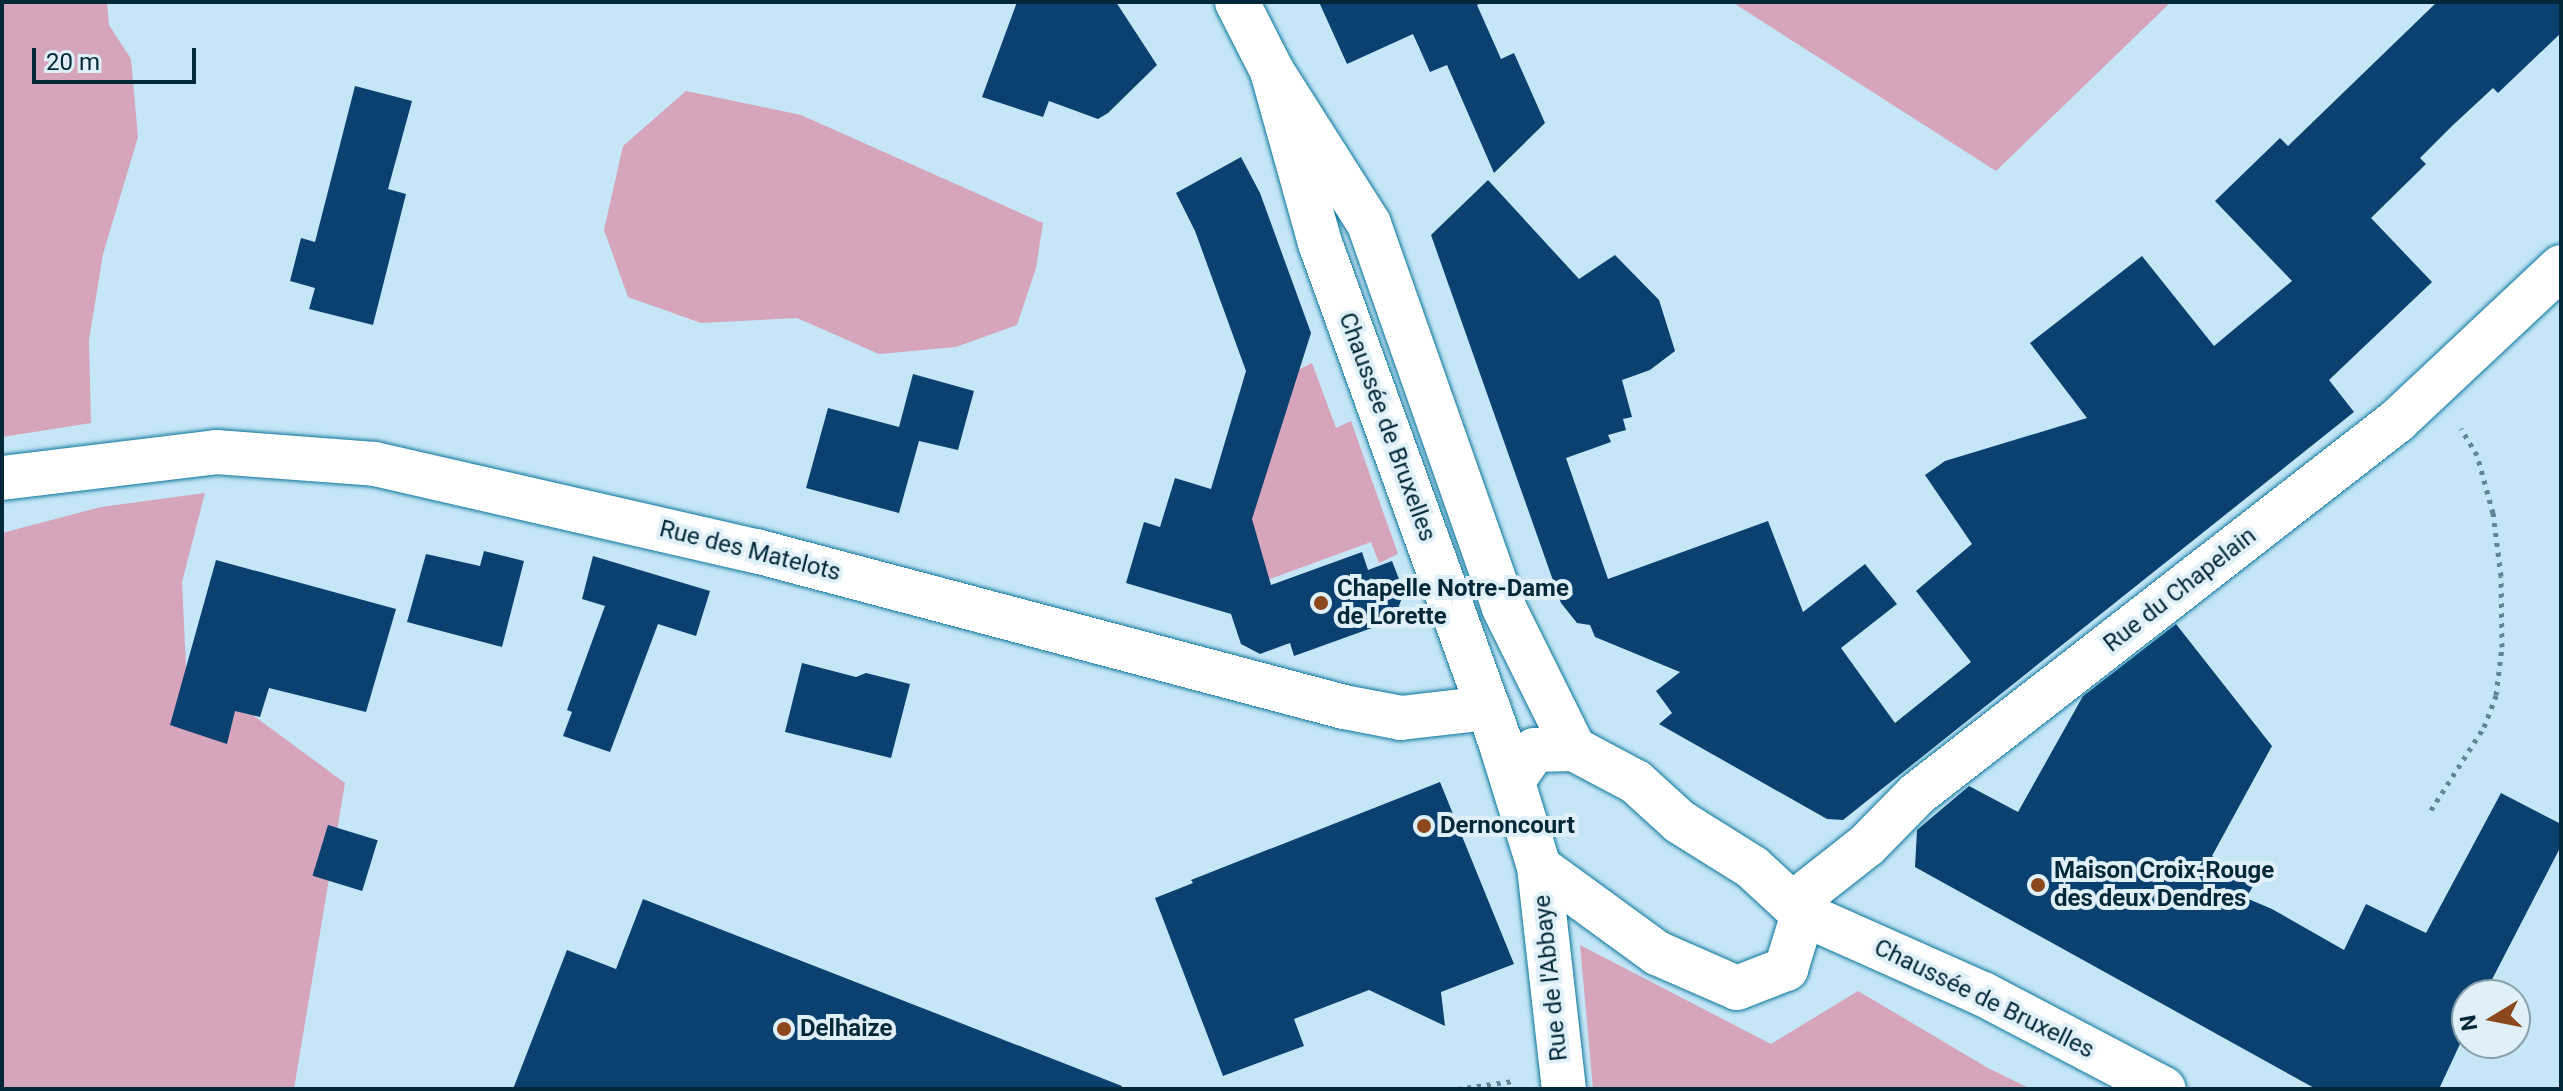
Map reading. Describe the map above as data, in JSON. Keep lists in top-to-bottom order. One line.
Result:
{"streets":{"street":["Chaussée de Bruxelles","Rue des Matelots","Rue du Chapelain","Rue de l'Abbaye"]},"crossings":[["Chaussée de Bruxelles","Rue des Matelots"],["Chaussée de Bruxelles","Rue du Chapelain"],["Chaussée de Bruxelles","Rue de l'Abbaye"]],"places":["Chapelle Notre-Dame de Lorette","Dernoncourt","Maison Croix-Rouge des deux Dendres","Delhaize"],"scale_bar":"20 m","north":"left"}
